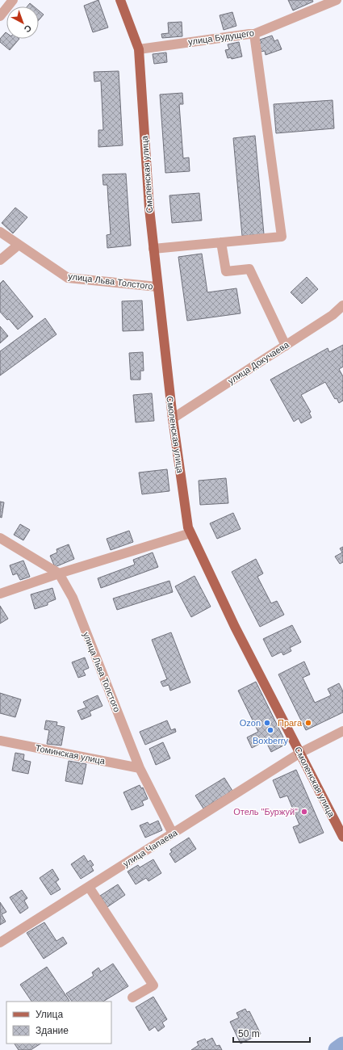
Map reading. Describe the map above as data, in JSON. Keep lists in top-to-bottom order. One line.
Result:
{"streets":{"main road":["Смоленская улица"],"street":["улица Будущего","улица Льва Толстого","улица Докучаева","Томинская улица","улица Чапаева"]},"crossings":[["улица Будущего","Смоленская улица"],["Смоленская улица","улица Льва Толстого"],["Смоленская улица","улица Докучаева"],["Смоленская улица","улица Чапаева"],["улица Льва Толстого","Томинская улица"],["улица Льва Толстого","улица Чапаева"]],"places":["Ozon","Прага","Boxberry","Отель \"Буржуй\""],"legend":["Улица","Здание"],"scale_bar":"50 m","north":"bottom right"}
